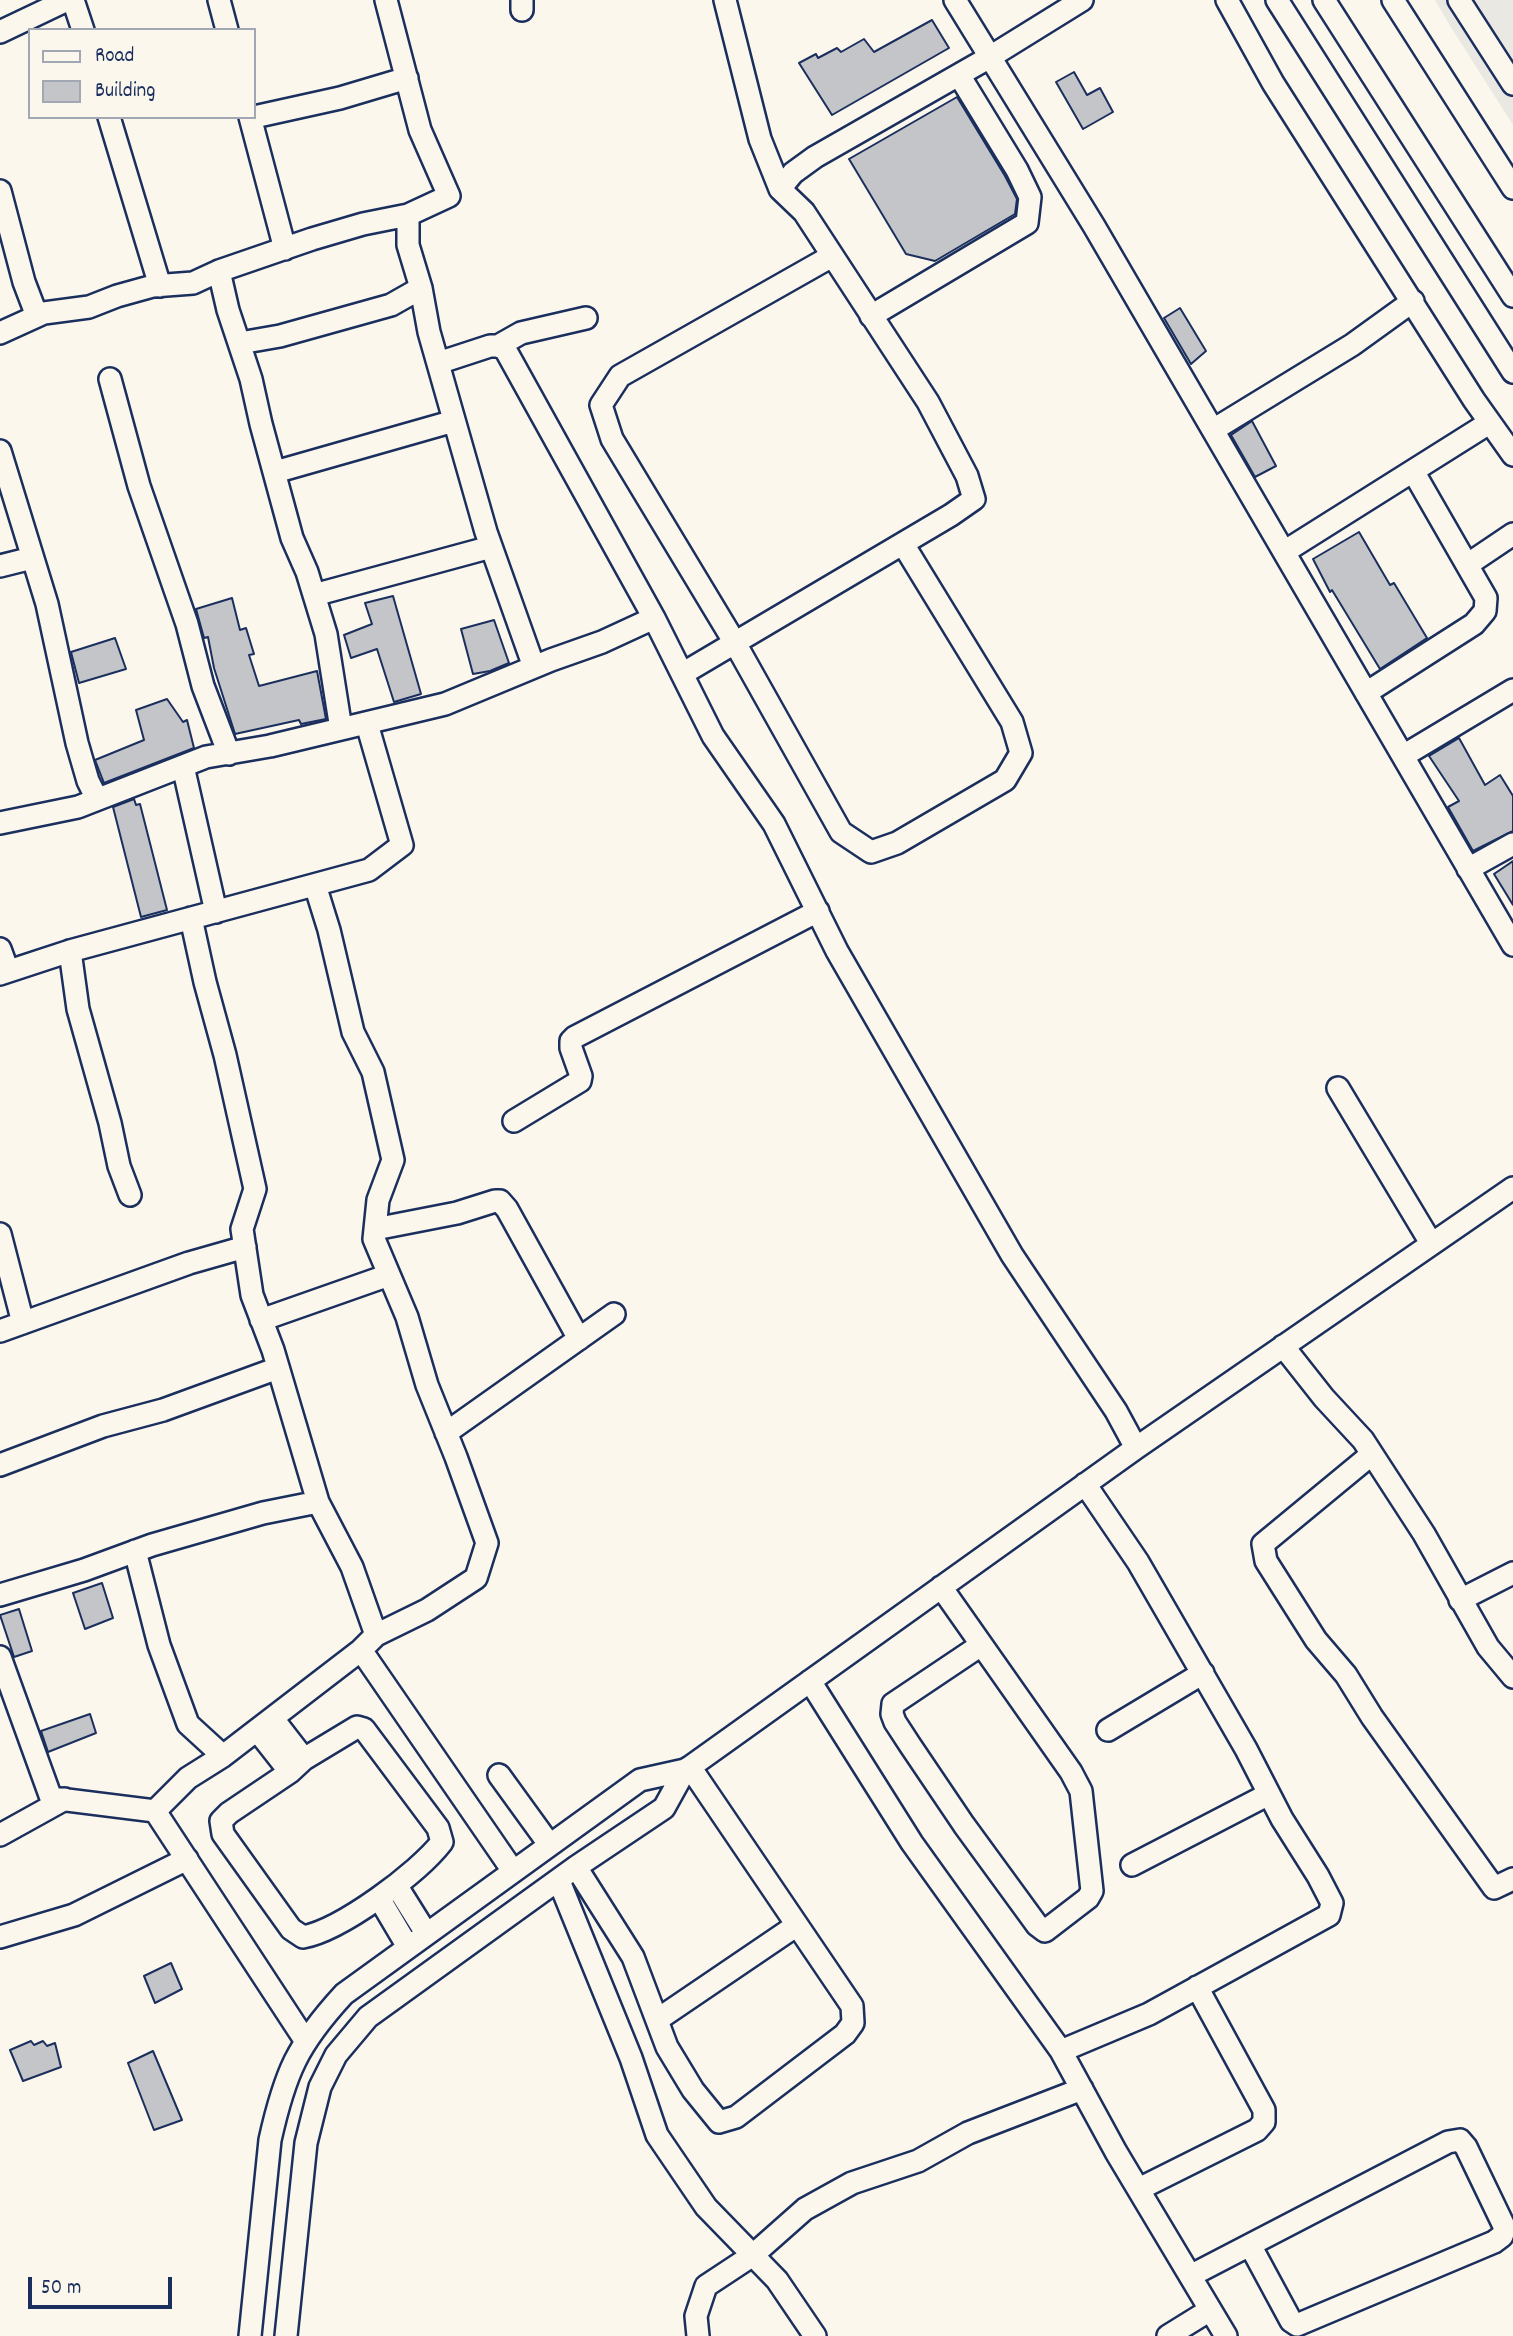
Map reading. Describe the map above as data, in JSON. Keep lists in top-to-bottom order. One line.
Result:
{"legend":["Road","Building"],"scale_bar":"50 m"}
